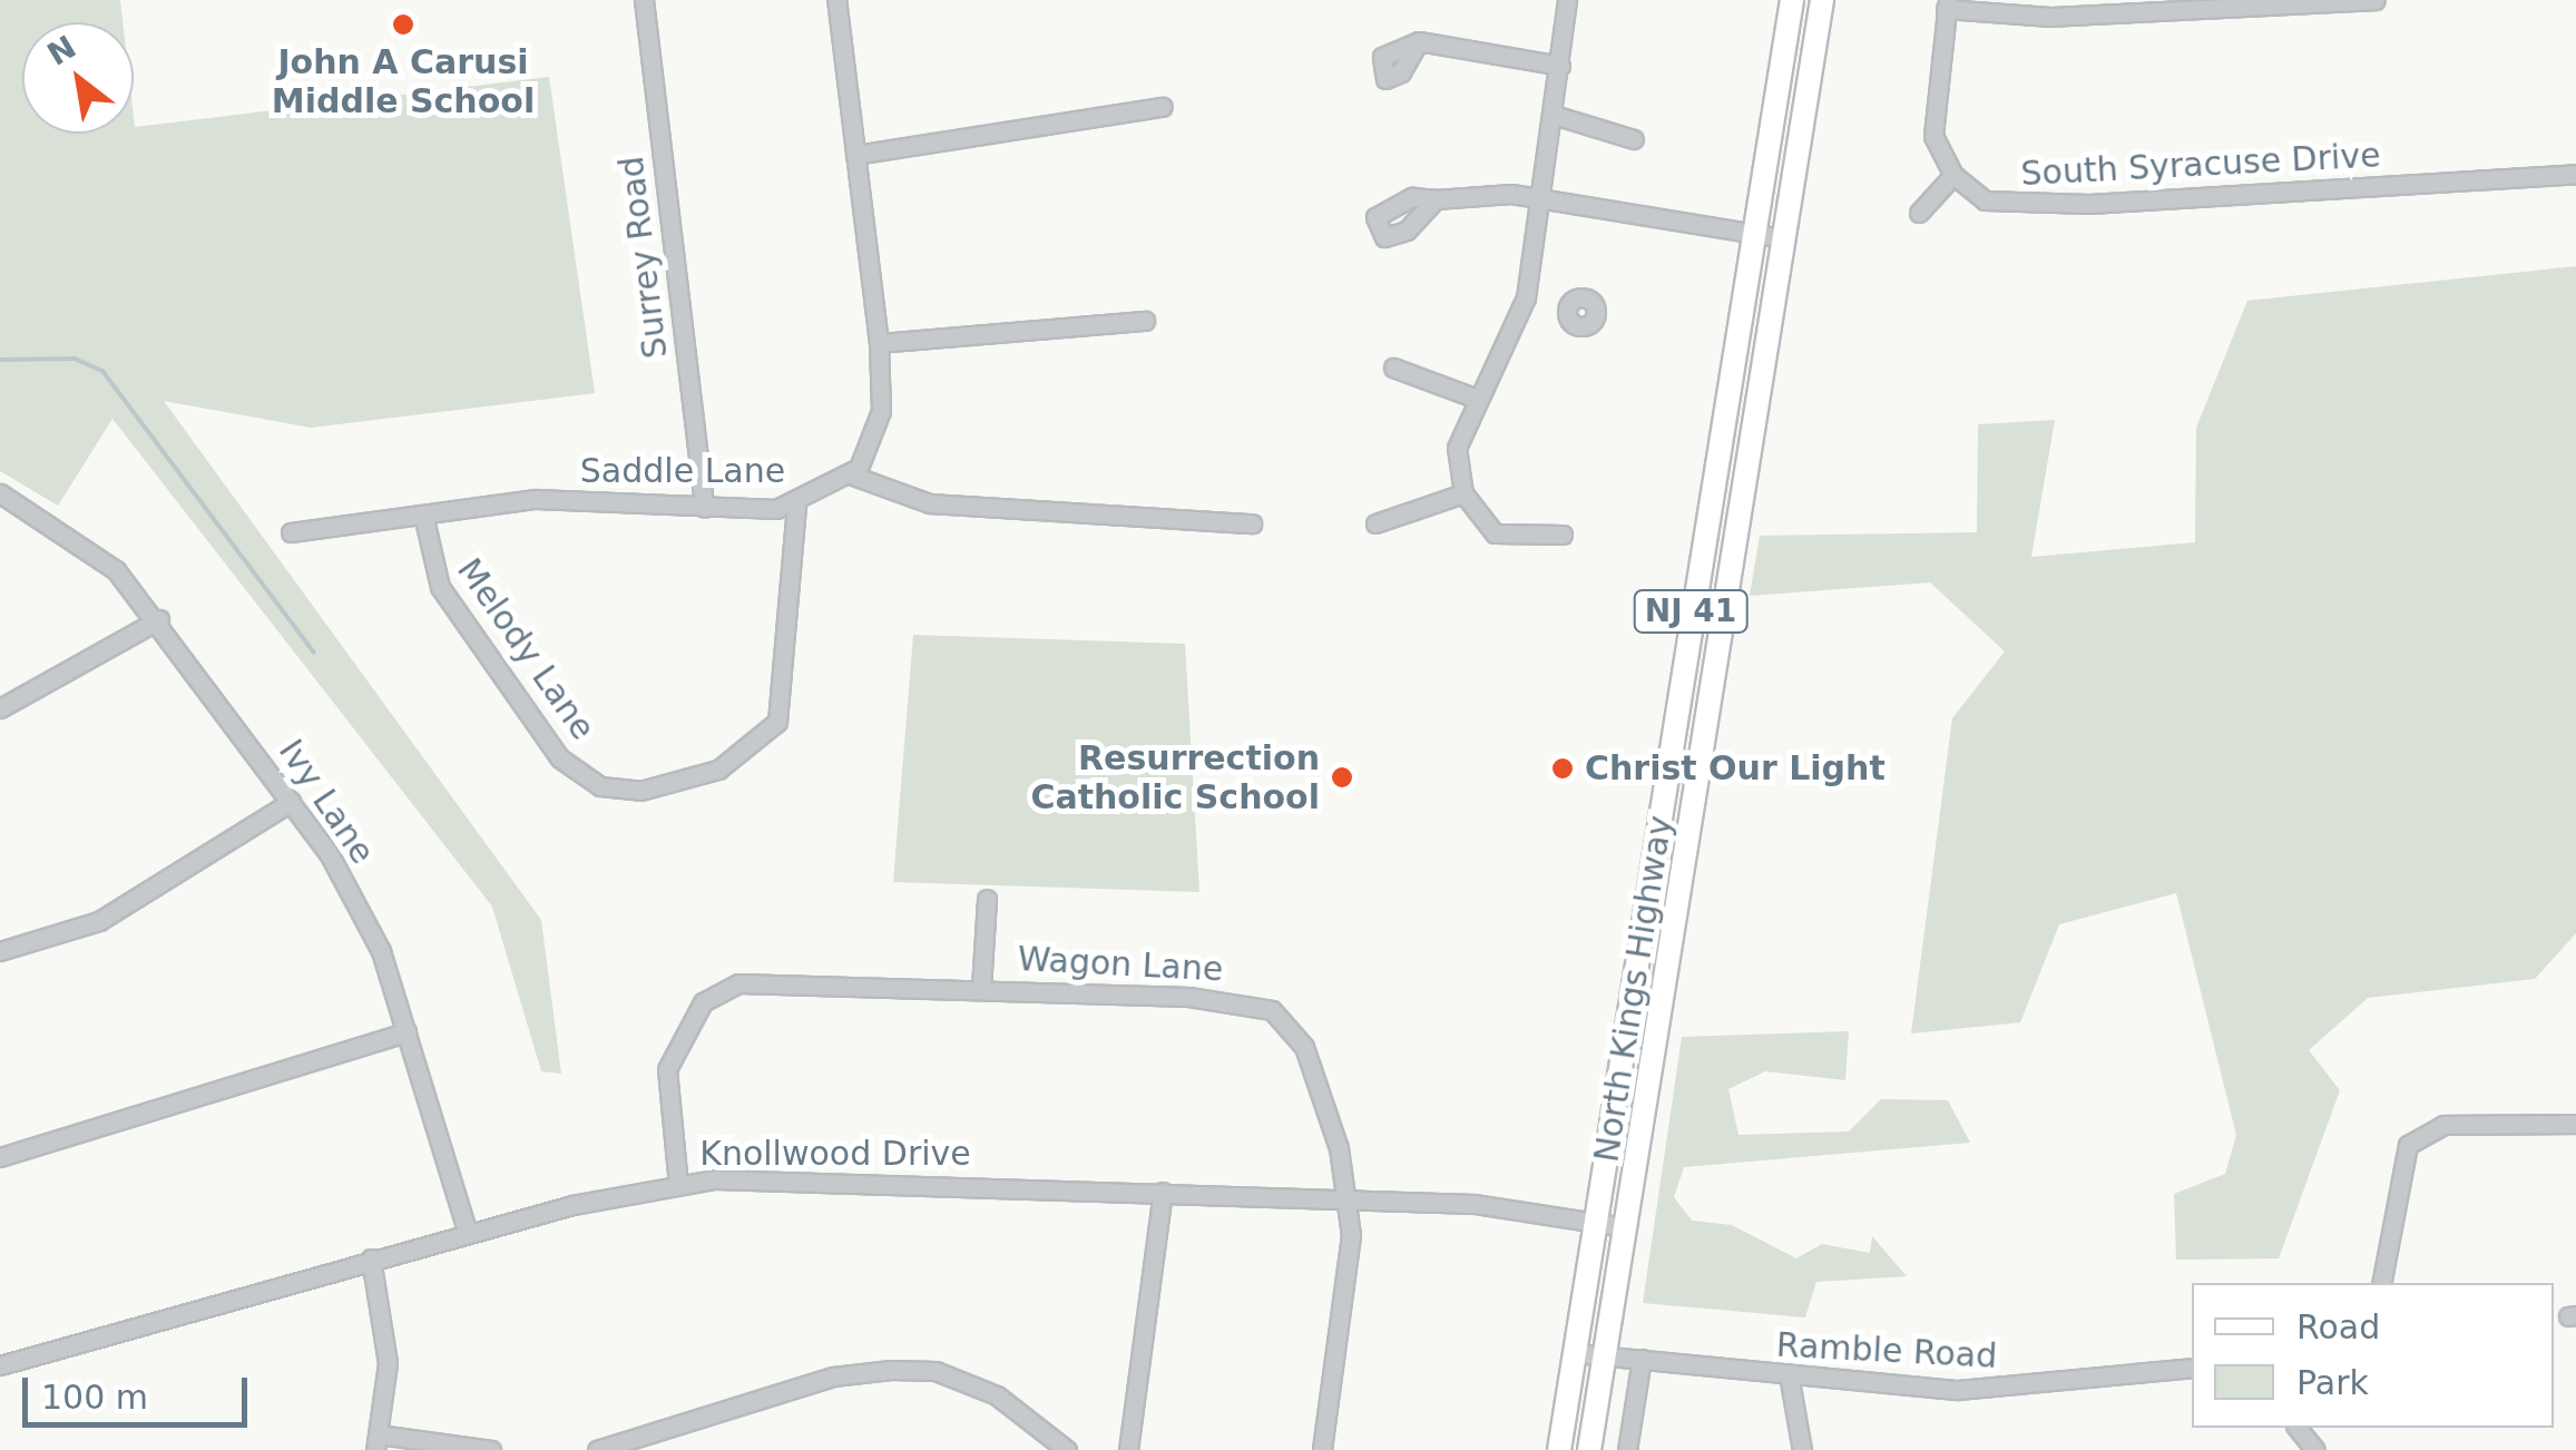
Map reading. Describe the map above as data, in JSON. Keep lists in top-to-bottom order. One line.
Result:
{"streets":{"main road":["NJ 41","North Kings Highway"],"street":["South Syracuse Drive","Surrey Road","Saddle Lane","Melody Lane","Ivy Lane","Wagon Lane","Knollwood Drive","Ramble Road"]},"crossings":[["Surrey Road","Saddle Lane"],["Saddle Lane","Melody Lane"],["Ivy Lane","Knollwood Drive"],["Wagon Lane","Knollwood Drive"],["North Kings Highway","Knollwood Drive"],["North Kings Highway","Ramble Road"]],"places":["John A Carusi Middle School","Christ Our Light","Resurrection Catholic School"],"legend":["Road","Park"],"scale_bar":"100 m","north":"top left"}
